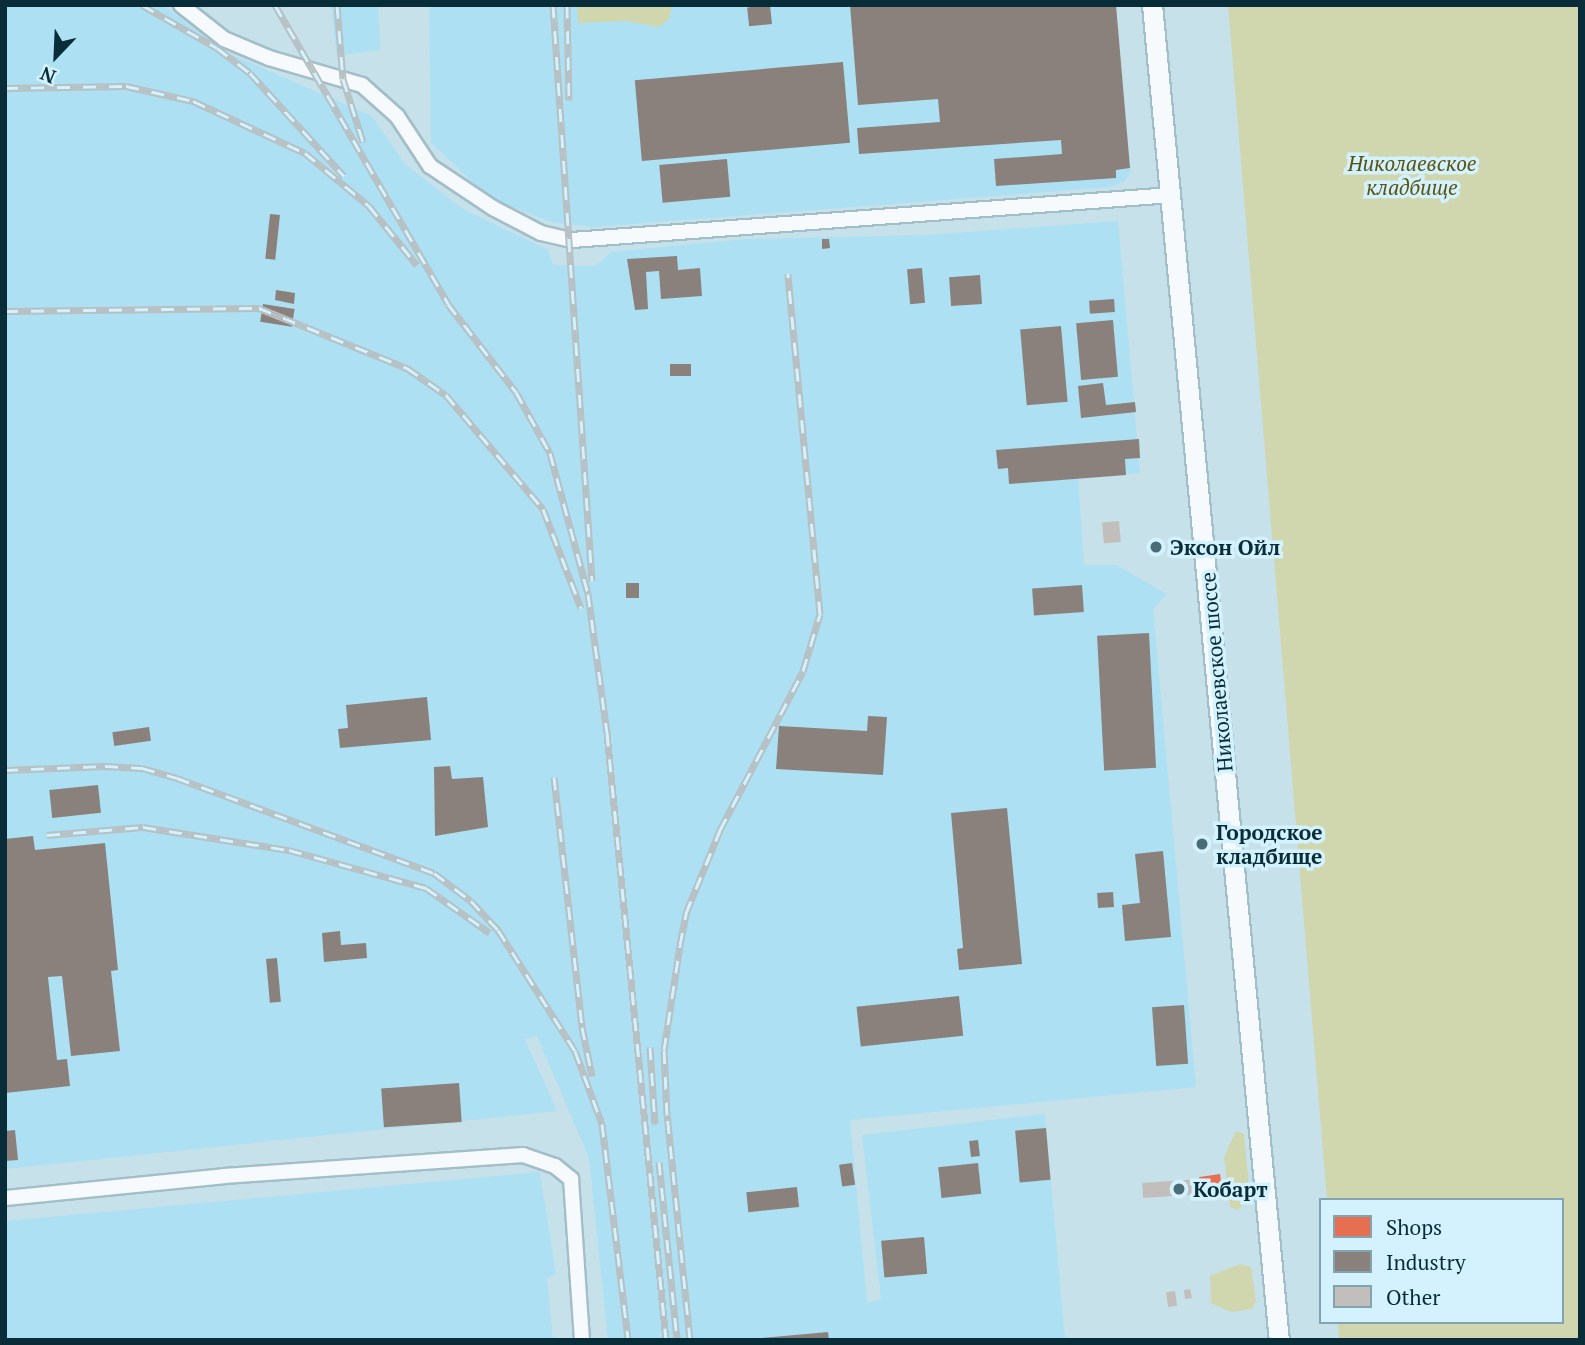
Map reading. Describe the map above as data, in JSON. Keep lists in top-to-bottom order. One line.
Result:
{"streets":{"main road":["Николаевское шоссе"]},"parks":["Николаевское кладбище"],"places":["Эксон Ойл","Городское кладбище","Кобарт"],"legend":["Shops","Industry","Other"],"north":"bottom left"}
